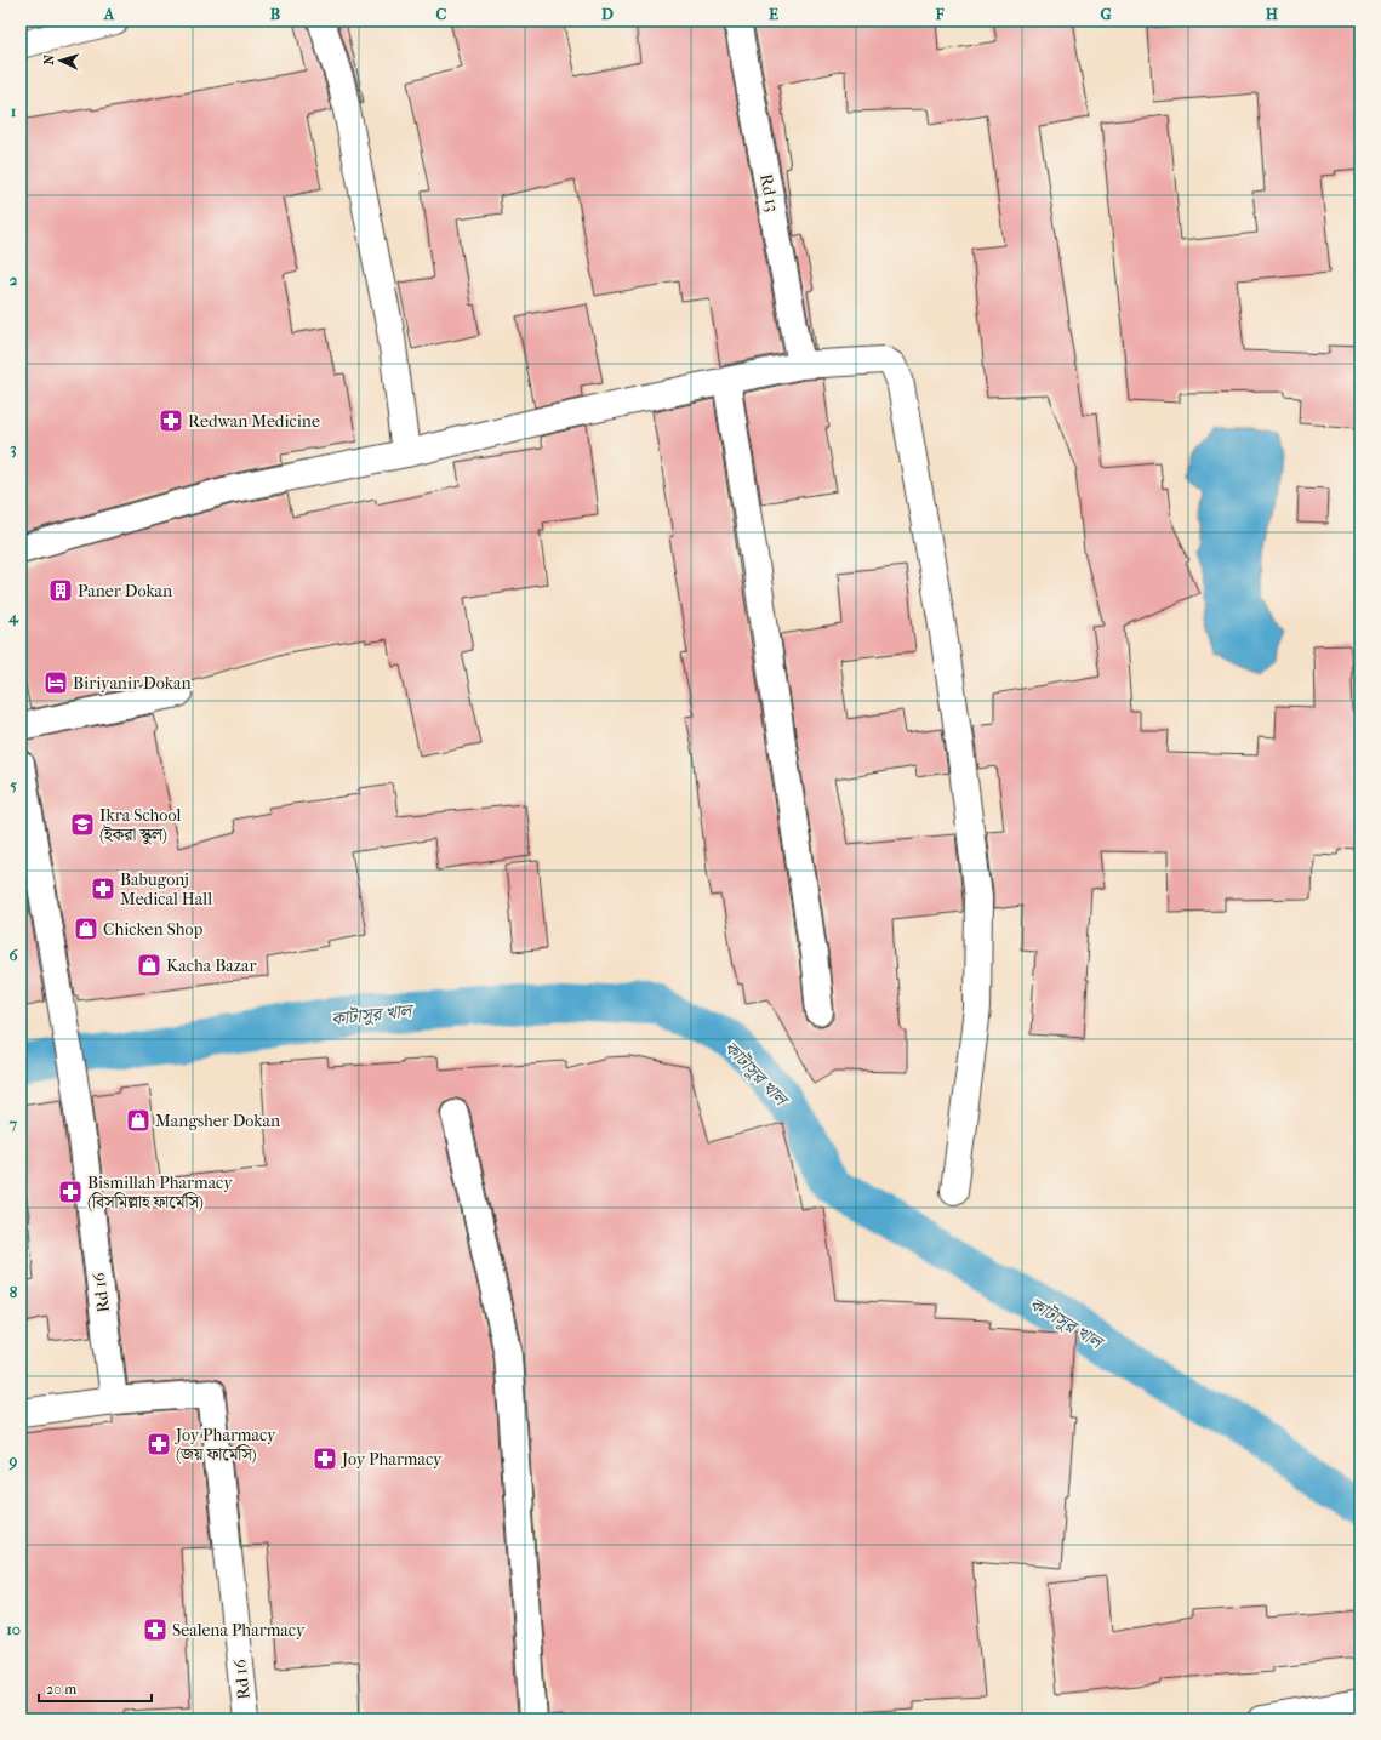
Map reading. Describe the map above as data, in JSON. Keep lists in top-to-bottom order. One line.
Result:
{"streets":{"street":["Rd 13","Rd 16"]},"water":["কাটাসুর খাল"],"places":{"pharmacy":["Redwan Medicine","Babugonj Medical Hall","Bismillah Pharmacy (বিসমিল্লাহ ফার্মেসি)","Joy Pharmacy (জয় ফার্মেসি)","Joy Pharmacy","Sealena Pharmacy"],"building":["Paner Dokan"],"hotel":["Biriyanir Dokan"],"school or university":["Ikra School (ইকরা স্কুল)"],"shop":["Chicken Shop","Kacha Bazar","Mangsher Dokan"]},"scale_bar":"20 m","north":"left","grid":{"columns":["A","B","C","D","E","F","G","H"],"rows":["1","2","3","4","5","6","7","8","9","10"]}}
